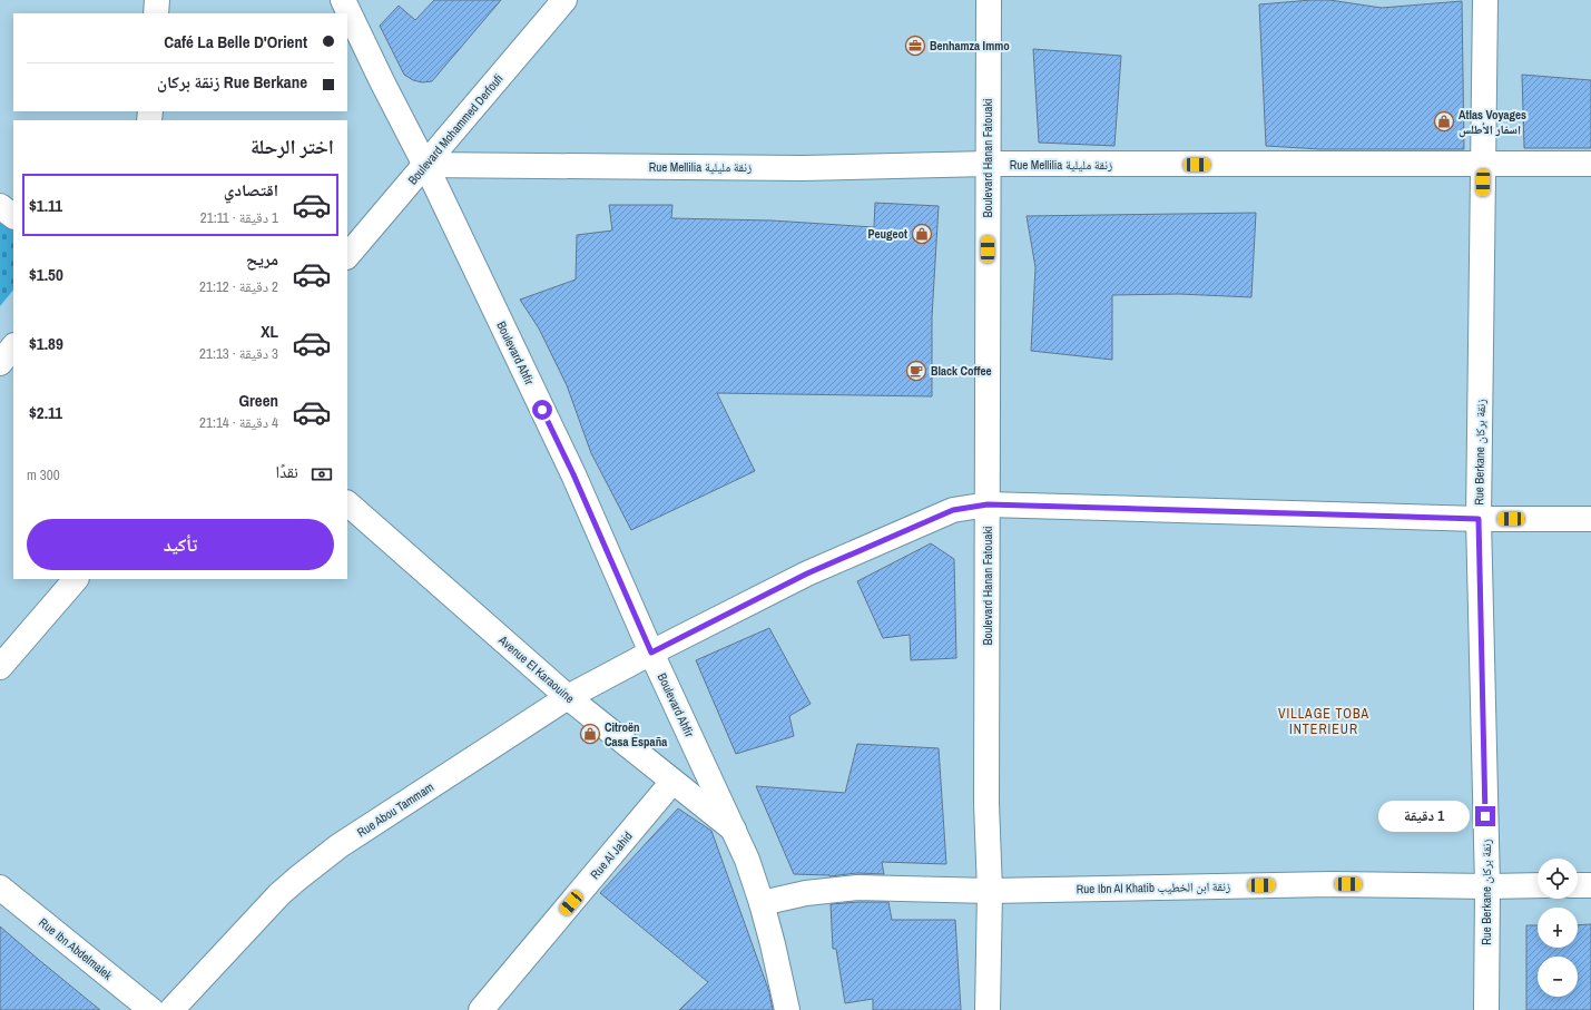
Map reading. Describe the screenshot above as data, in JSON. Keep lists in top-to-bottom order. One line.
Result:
{"streets":{"street":["Boulevard Mohammed Derfoufi","Boulevard Hanan Fatouaki","Rue Mellilia زنقة مليلية","Boulevard Ahfir","Rue Berkane زنقة بركان","Avenue El Karaouine","Rue Abou Tammam","Rue Al Jahid","Rue Ibn Al Khatib زنقة ابن الخطيب","Rue Ibn Abdelmalek"]},"crossings":[["Boulevard Mohammed Derfoufi","Rue Mellilia زنقة مليلية"],["Boulevard Mohammed Derfoufi","Boulevard Ahfir"],["Boulevard Hanan Fatouaki","Rue Mellilia زنقة مليلية"],["Boulevard Hanan Fatouaki","Rue Abou Tammam"],["Boulevard Hanan Fatouaki","Rue Ibn Al Khatib زنقة ابن الخطيب"],["Rue Mellilia زنقة مليلية","Boulevard Ahfir"],["Rue Mellilia زنقة مليلية","Rue Berkane زنقة بركان"],["Boulevard Ahfir","Avenue El Karaouine"],["Boulevard Ahfir","Rue Abou Tammam"],["Boulevard Ahfir","Rue Ibn Al Khatib زنقة ابن الخطيب"],["Rue Berkane زنقة بركان","Rue Abou Tammam"],["Rue Berkane زنقة بركان","Rue Ibn Al Khatib زنقة ابن الخطيب"],["Avenue El Karaouine","Rue Abou Tammam"],["Avenue El Karaouine","Rue Al Jahid"]],"districts":["VILLAGE TOBA INTERIEUR"],"places":{"office":["Benhamza Immo"],"shop":["Atlas Voyages اسفار الأطلس","Peugeot","Citroën Casa España"],"cafe":["Black Coffee"]},"page":{"banner":["Café La Belle D'Orient","Rue Berkane زنقة بركان"],"heading":"اختر الرحلة","list":[{"name":"اقتصادي","note":"1 دقيقة · 21:11","value":"$1.11"},{"name":"مريح","note":"2 دقيقة · 21:12","value":"$1.50"},{"name":"XL","note":"3 دقيقة · 21:13","value":"$1.89"},{"name":"Green","note":"4 دقيقة · 21:14","value":"$2.11"}],"pay":["نقدًا","300 m"],"buttons":"تأكيد","bubble":"1 دقيقة","map_buttons":["+","−"]}}
